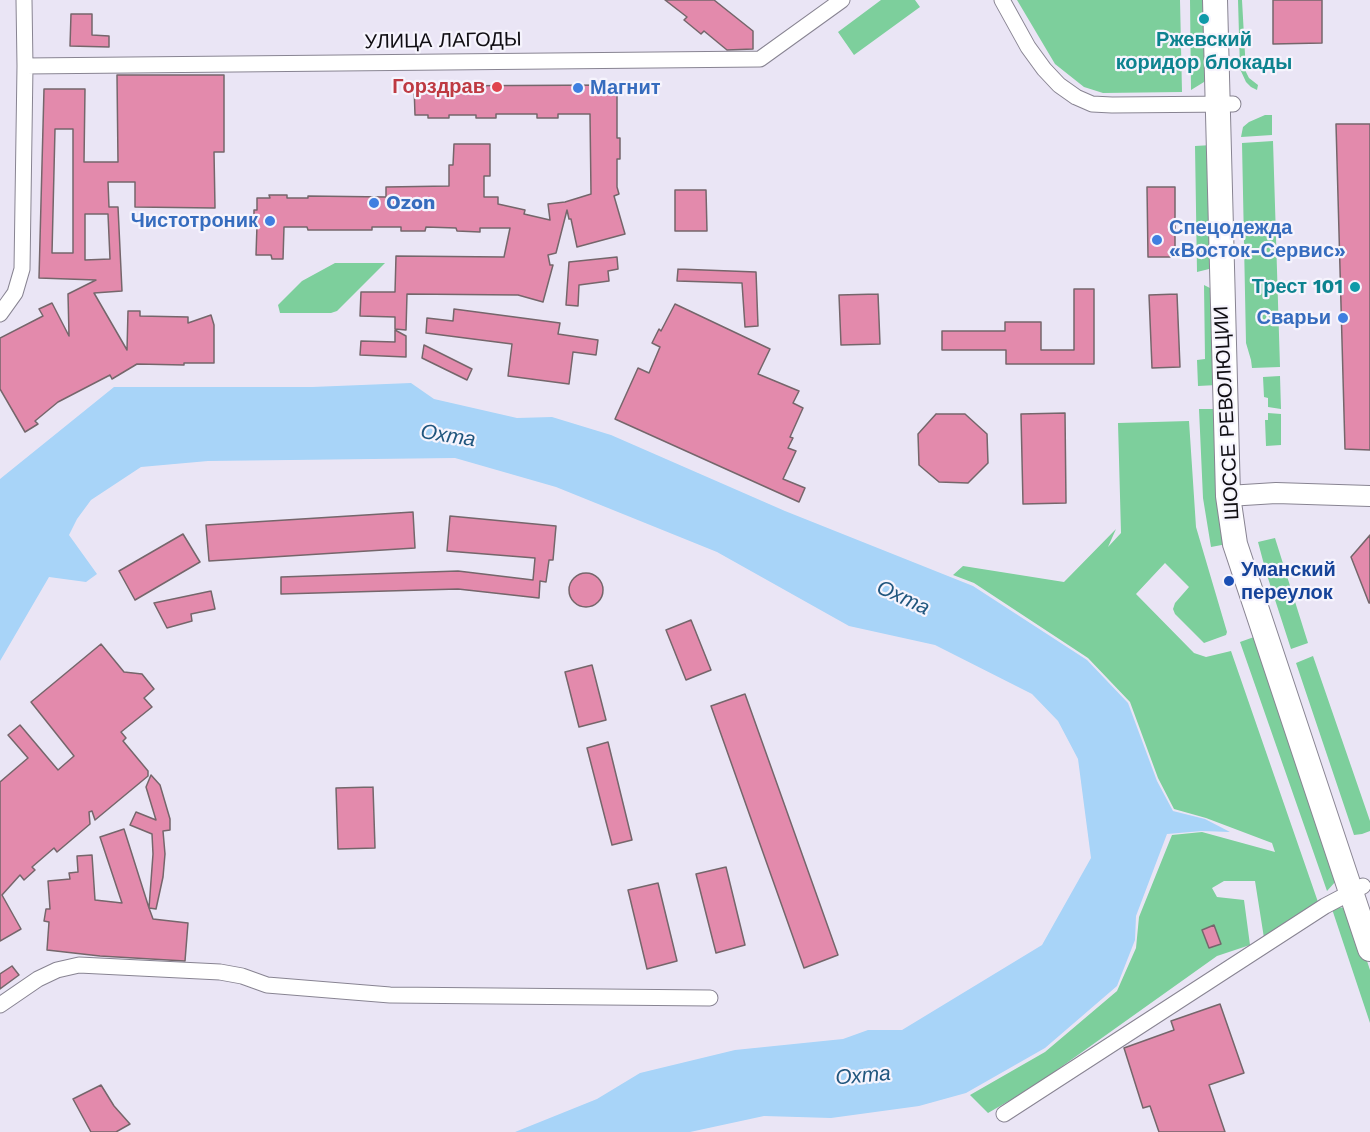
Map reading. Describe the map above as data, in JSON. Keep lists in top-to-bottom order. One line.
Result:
{"streets":{"main road":["ШОССЕ РЕВОЛЮЦИИ"],"street":["УЛИЦА ЛАГОДЫ"]},"water":["Охта"],"places":["Ржевский коридор блокады","Горздрав","Магнит","Ozon","Чистотроник","Спецодежда «Восток-Сервис»","Трест 101","Сварьи","Уманский переулок"]}
